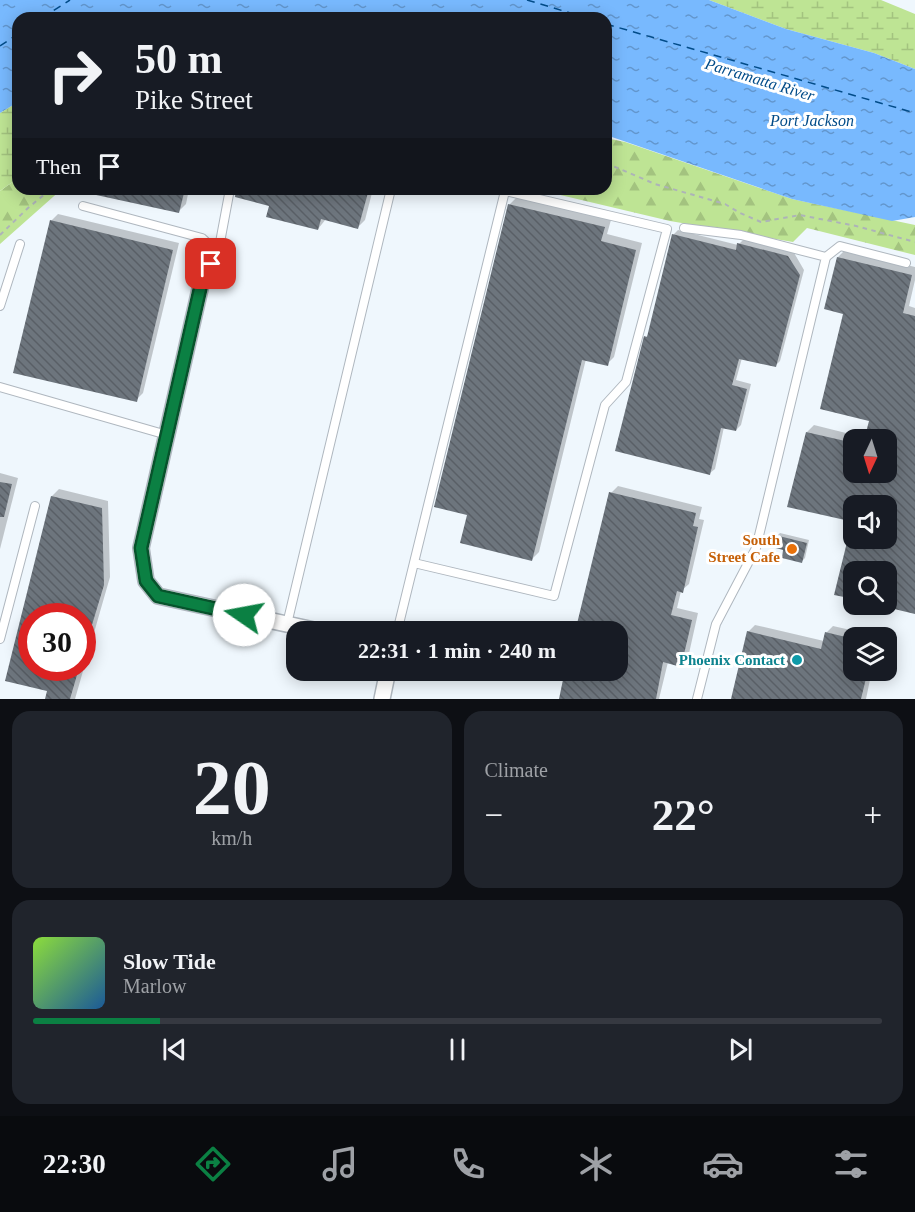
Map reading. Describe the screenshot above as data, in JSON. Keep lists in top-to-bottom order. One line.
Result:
{"water":["Parramatta River","Port Jackson"],"places":["South Street Cafe","Phoenix Contact"],"north":"bottom","page":{"turn":["50 m","Pike Street"],"then":"Then","limit":"30","trip":"22:31 · 1 min · 240 m","tile":[["20","km/h"],"Climate"],"heat":["−","22°","+"],"song":["Slow Tide","Marlow"],"tabs":"22:30"}}
